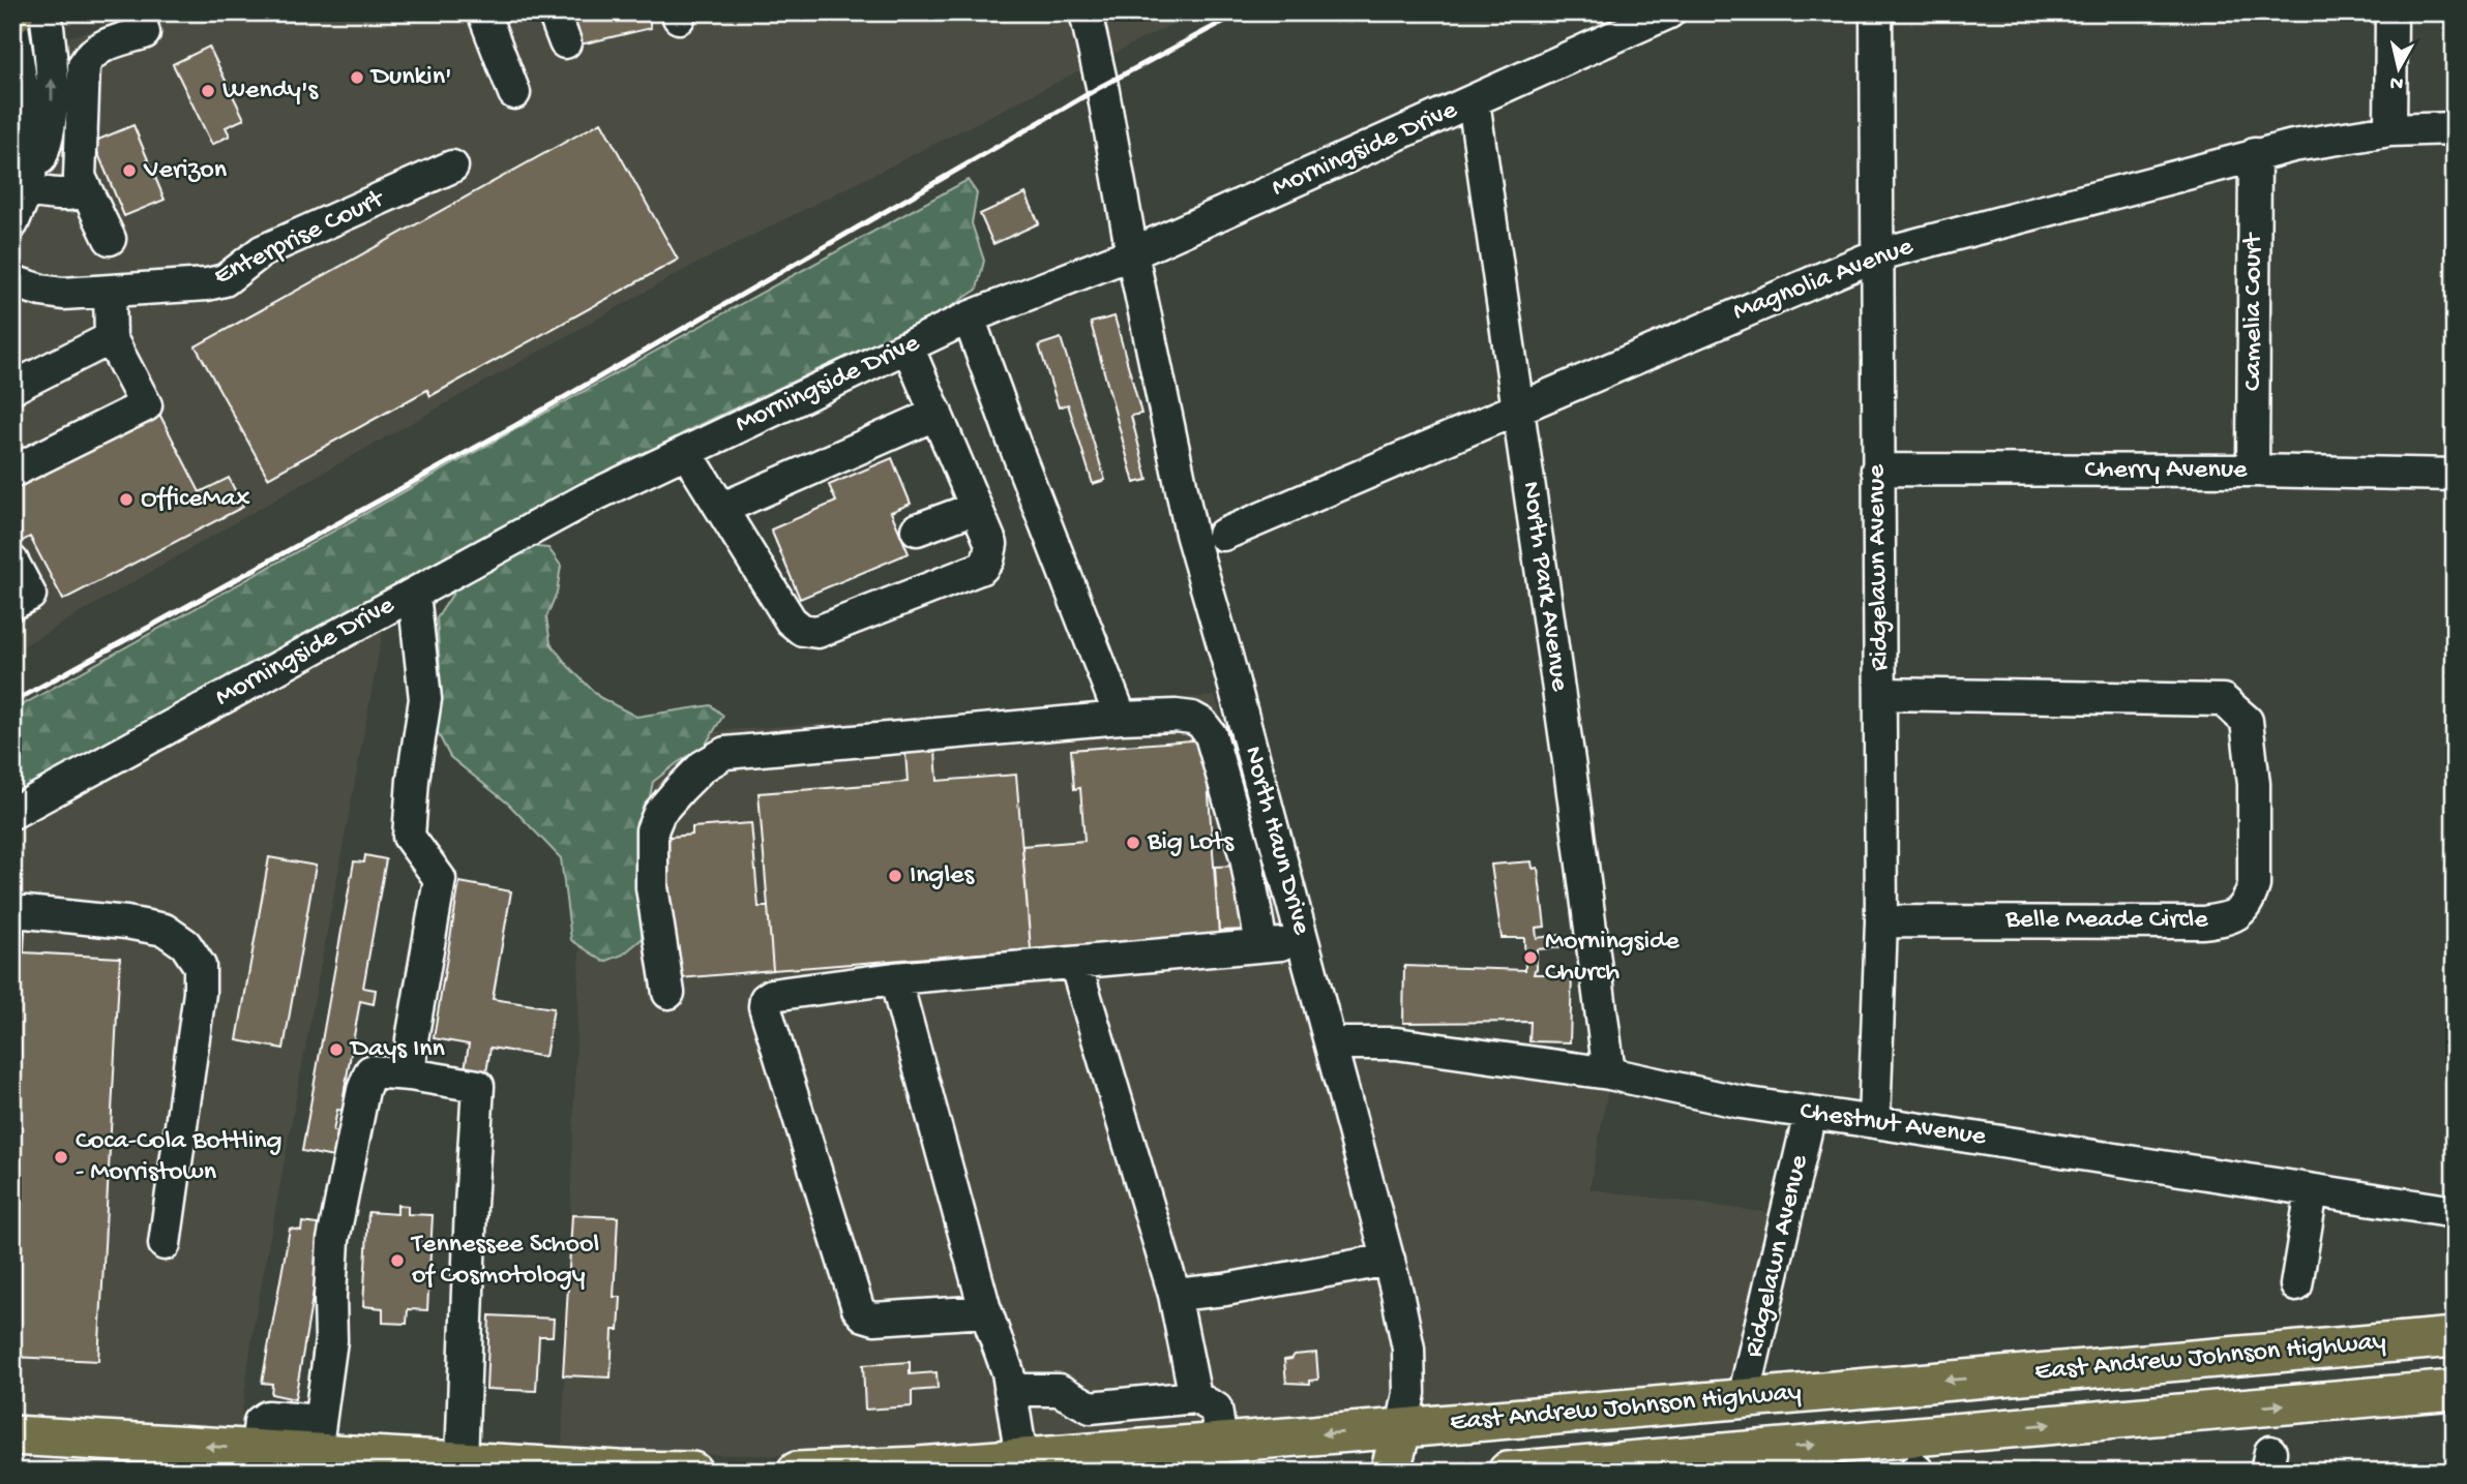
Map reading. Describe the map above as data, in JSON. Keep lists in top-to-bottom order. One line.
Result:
{"streets":{"main road":["East Andrew Johnson Highway"],"street":["Morningside Drive","Enterprise Court","Magnolia Avenue","Camelia Court","Cherry Avenue","Ridgelawn Avenue","North Park Avenue","North Haun Drive","Belle Meade Circle","Chestnut Avenue"]},"crossings":[["Morningside Drive","North Park Avenue"],["Morningside Drive","North Haun Drive"],["Magnolia Avenue","Camelia Court"],["Magnolia Avenue","Ridgelawn Avenue"],["Magnolia Avenue","North Park Avenue"],["Camelia Court","Cherry Avenue"],["Cherry Avenue","Ridgelawn Avenue"],["Ridgelawn Avenue","Belle Meade Circle"],["Ridgelawn Avenue","Chestnut Avenue"],["Ridgelawn Avenue","East Andrew Johnson Highway"],["North Park Avenue","Chestnut Avenue"],["North Haun Drive","Chestnut Avenue"],["North Haun Drive","East Andrew Johnson Highway"]],"places":["Dunkin'","Wendy's","Verizon","OfficeMax","Big Lots","Ingles","Morningside Church","Days Inn","Coca-Cola Bottling - Morristown","Tennessee School of Cosmotology"],"north":"bottom"}
